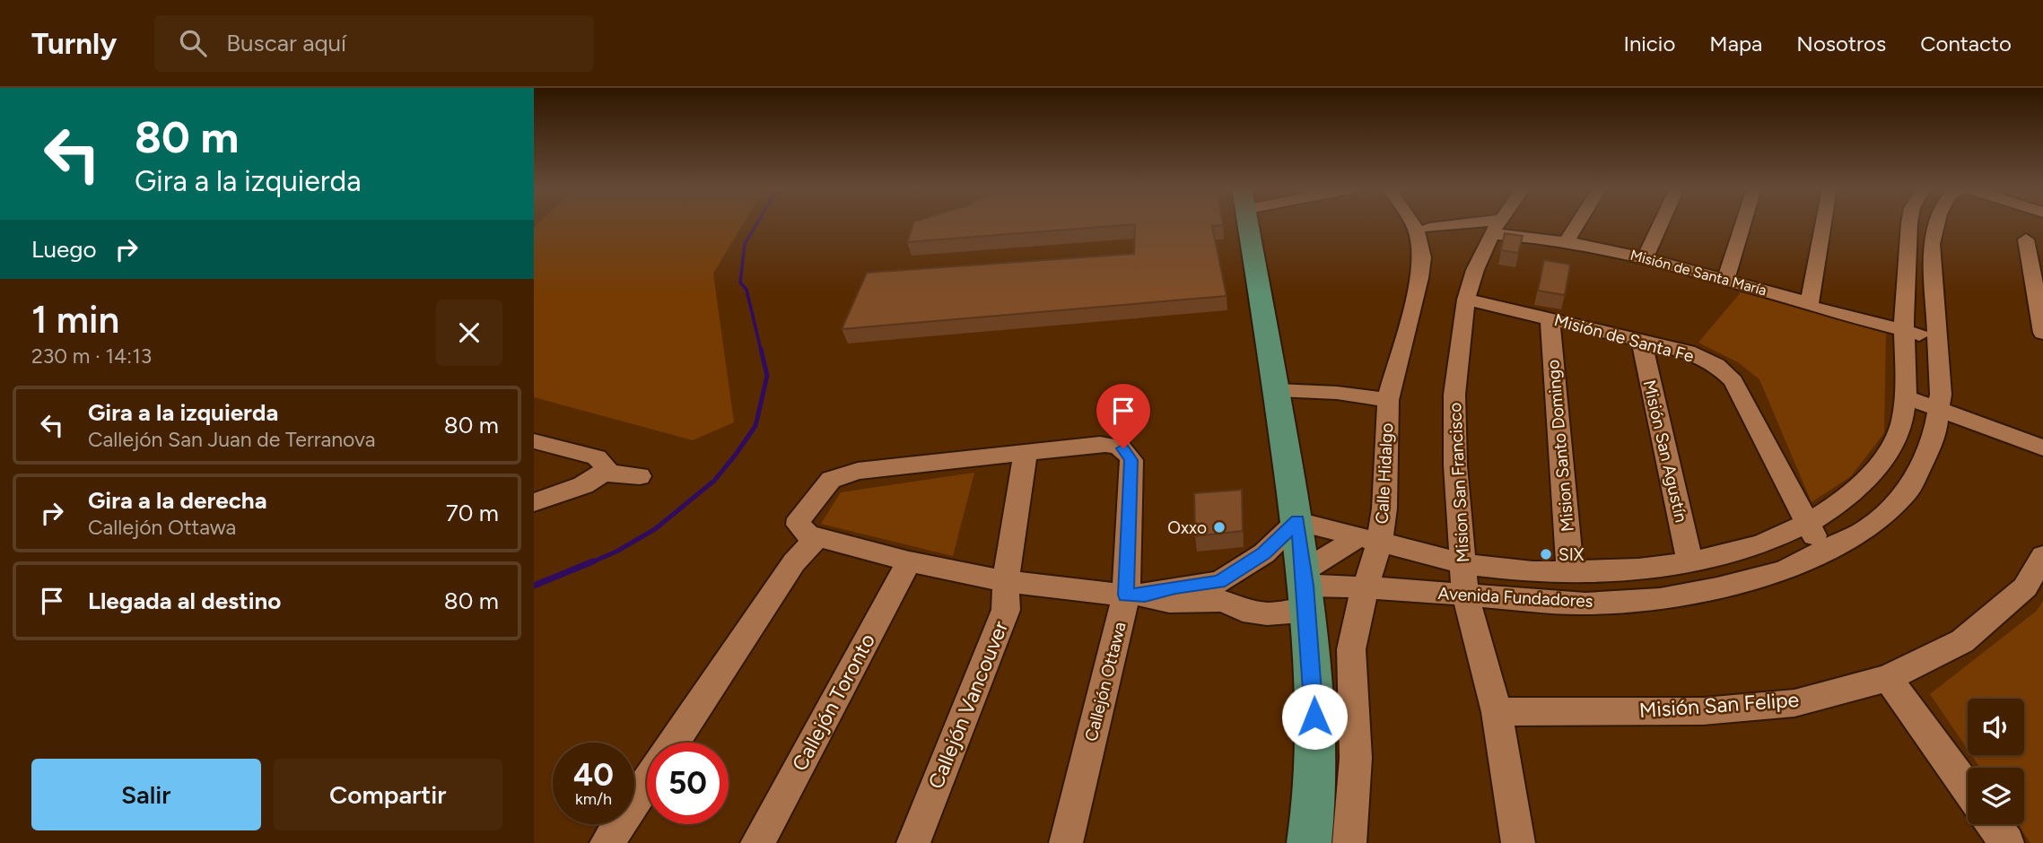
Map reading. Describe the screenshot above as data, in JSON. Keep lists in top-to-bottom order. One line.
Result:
{"streets":{"street":["Misión de Santa María","Misión de Santa Fe","Mision Santo Domingo","Misión San Agustín","Calle Hidalgo","Mision San Francisco","Avenida Fundadores","Callejón Ottawa","Callejón Toronto","Callejón Vancouver","Misión San Felipe"]},"crossings":[["Misión de Santa María","Mision San Francisco"],["Misión de Santa María","Avenida Fundadores"],["Misión de Santa Fe","Mision Santo Domingo"],["Misión de Santa Fe","Misión San Agustín"],["Misión de Santa Fe","Mision San Francisco"],["Misión de Santa Fe","Avenida Fundadores"],["Mision Santo Domingo","Avenida Fundadores"],["Misión San Agustín","Avenida Fundadores"],["Calle Hidalgo","Avenida Fundadores"],["Mision San Francisco","Avenida Fundadores"],["Mision San Francisco","Misión San Felipe"],["Callejón Ottawa","Callejón Vancouver"]],"places":["Oxxo","SIX"],"page":{"header":"Turnly","search":"Buscar aquí","nav":["Inicio","Mapa","Nosotros","Contacto"],"turn":["80 m","Gira a la izquierda"],"then":"Luego","heading":["1 min","230 m · 14:13"],"list":[{"name":"Gira a la izquierda","note":"Callejón San Juan de Terranova","value":"80 m"},{"name":"Gira a la derecha","note":"Callejón Ottawa","value":"70 m"},{"name":"Llegada al destino","value":"80 m"}],"speed":"40 km/h","limit":"50","buttons":["Salir","Compartir"]}}
